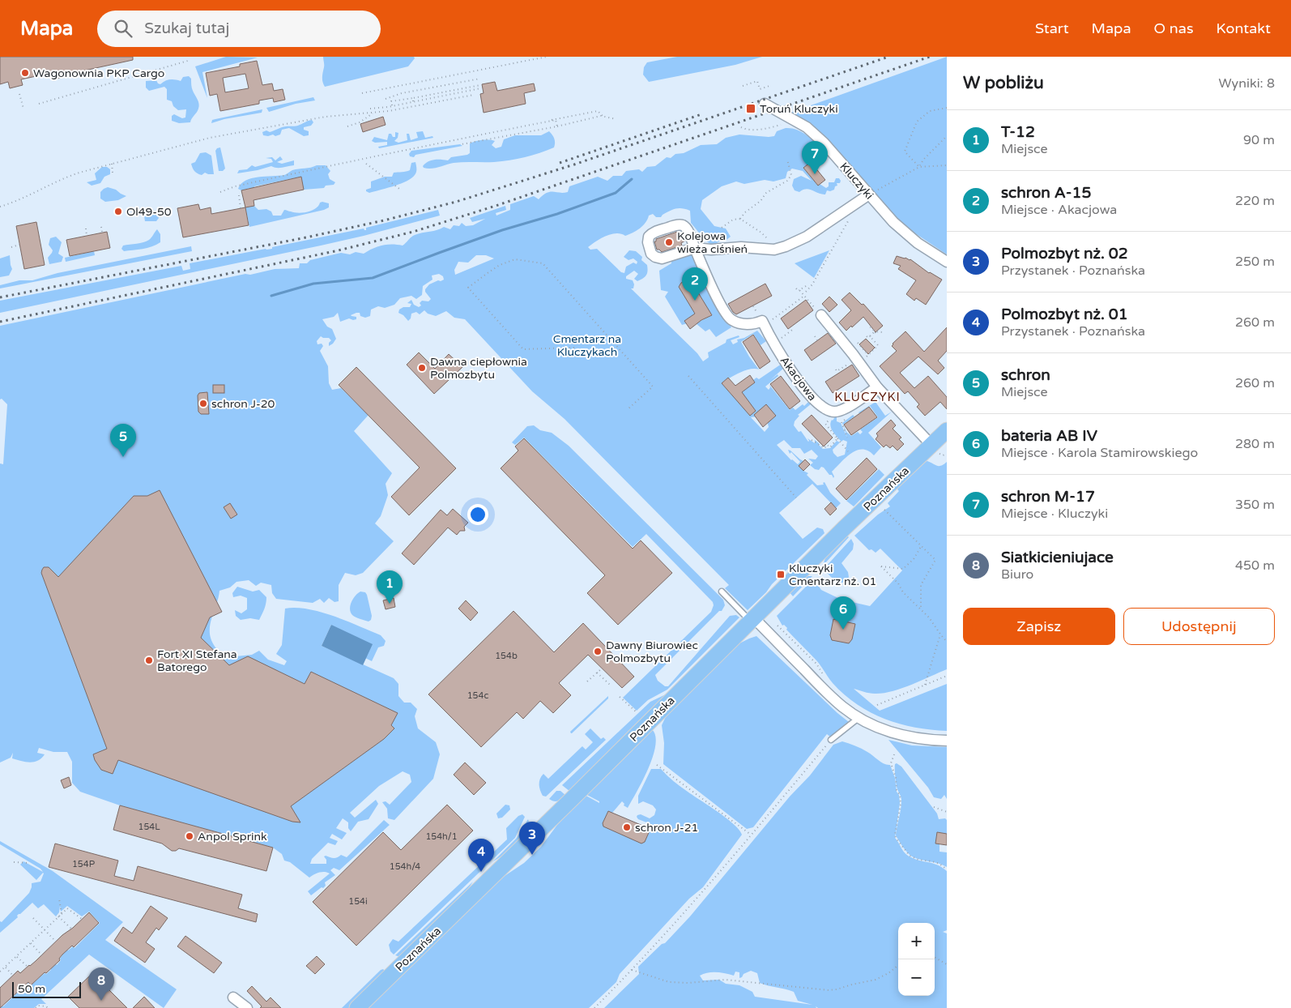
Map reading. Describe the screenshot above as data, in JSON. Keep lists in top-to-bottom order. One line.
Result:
{"streets":{"main road":["Poznańska"],"street":["Kluczyki","Akacjowa"]},"districts":["KLUCZYKI"],"parks":["Cmentarz na Kluczykach"],"places":{"other":["Wagonownia PKP Cargo","Ol49-50","Kolejowa wieża ciśnień","Dawna ciepłownia Polmozbytu","schron J-20","Dawny Biurowiec Polmozbytu","Fort XI Stefana Batorego","schron J-21","Anpol Sprink"],"transit":["Toruń Kluczyki","Kluczyki Cmentarz nż. 01"]},"house_numbers":["154b","154c","154L","154h/1","154P","154h/4","154i"],"scale_bar":"50 m","page":{"header":"Mapa","search":"Szukaj tutaj","nav":["Start","Mapa","O nas","Kontakt"],"heading":["W pobliżu","Wyniki: 8"],"list":[{"mark":"1","name":"T-12","note":"Miejsce","value":"90 m"},{"mark":"2","name":"schron A-15","note":"Miejsce · Akacjowa","value":"220 m"},{"mark":"3","name":"Polmozbyt nż. 02","note":"Przystanek · Poznańska","value":"250 m"},{"mark":"4","name":"Polmozbyt nż. 01","note":"Przystanek · Poznańska","value":"260 m"},{"mark":"5","name":"schron","note":"Miejsce","value":"260 m"},{"mark":"6","name":"bateria AB IV","note":"Miejsce · Karola Stamirowskiego","value":"280 m"},{"mark":"7","name":"schron M-17","note":"Miejsce · Kluczyki","value":"350 m"},{"mark":"8","name":"Siatkicieniujace","note":"Biuro","value":"450 m"}],"pins":["7","2","5","1","6","3","4","8"],"buttons":["Zapisz","Udostępnij"],"map_buttons":["+","−"],"scale":"50 m"}}
